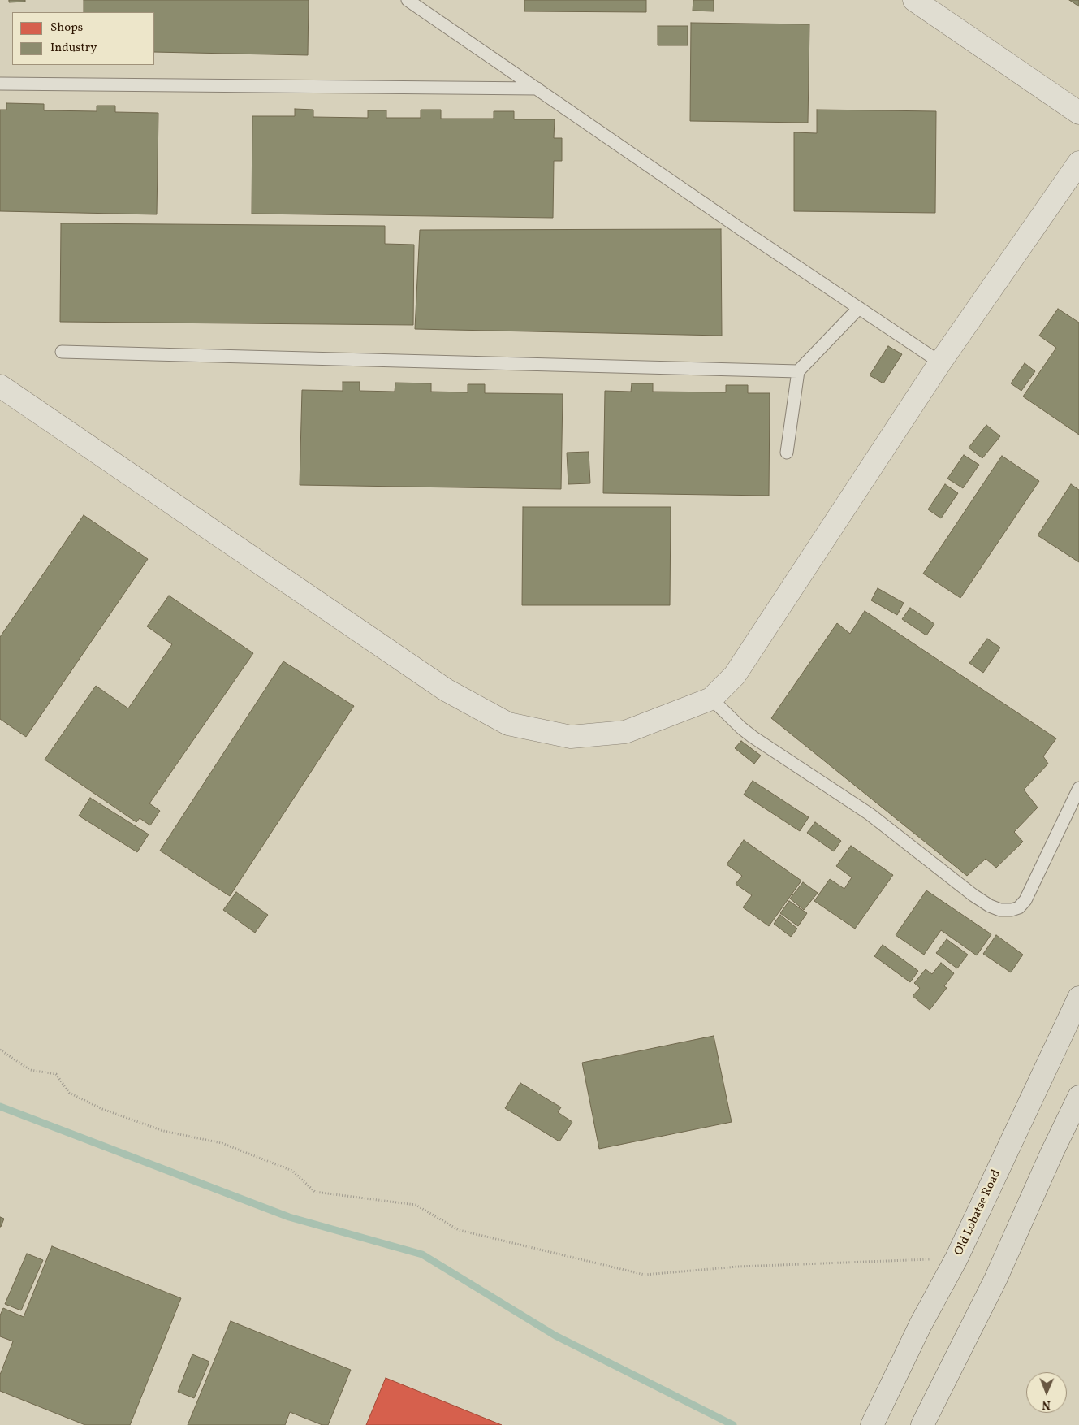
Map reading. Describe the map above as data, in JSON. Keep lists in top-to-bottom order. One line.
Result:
{"streets":{"main road":["Old Lobatse Road"]},"legend":["Shops","Industry"],"north":"bottom"}
